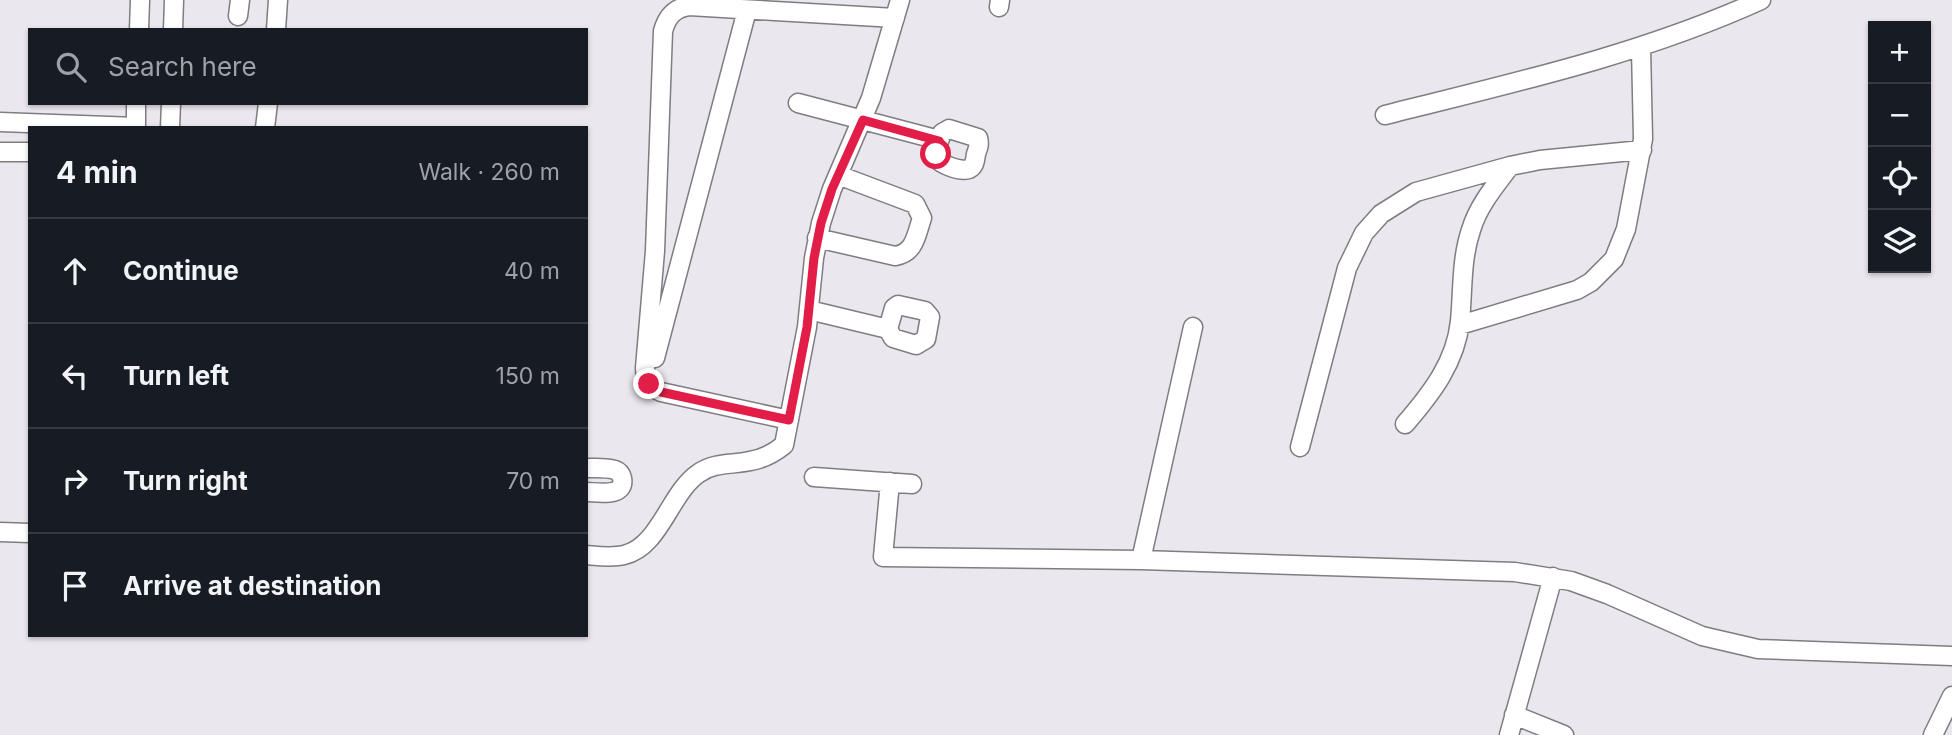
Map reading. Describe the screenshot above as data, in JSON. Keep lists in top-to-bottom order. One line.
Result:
{"page":{"map_buttons":["+","−"],"search":"Search here","heading":["4 min","Walk · 260 m"],"list":[["Continue","40 m"],["Turn left","150 m"],["Turn right","70 m"],"Arrive at destination"]}}
